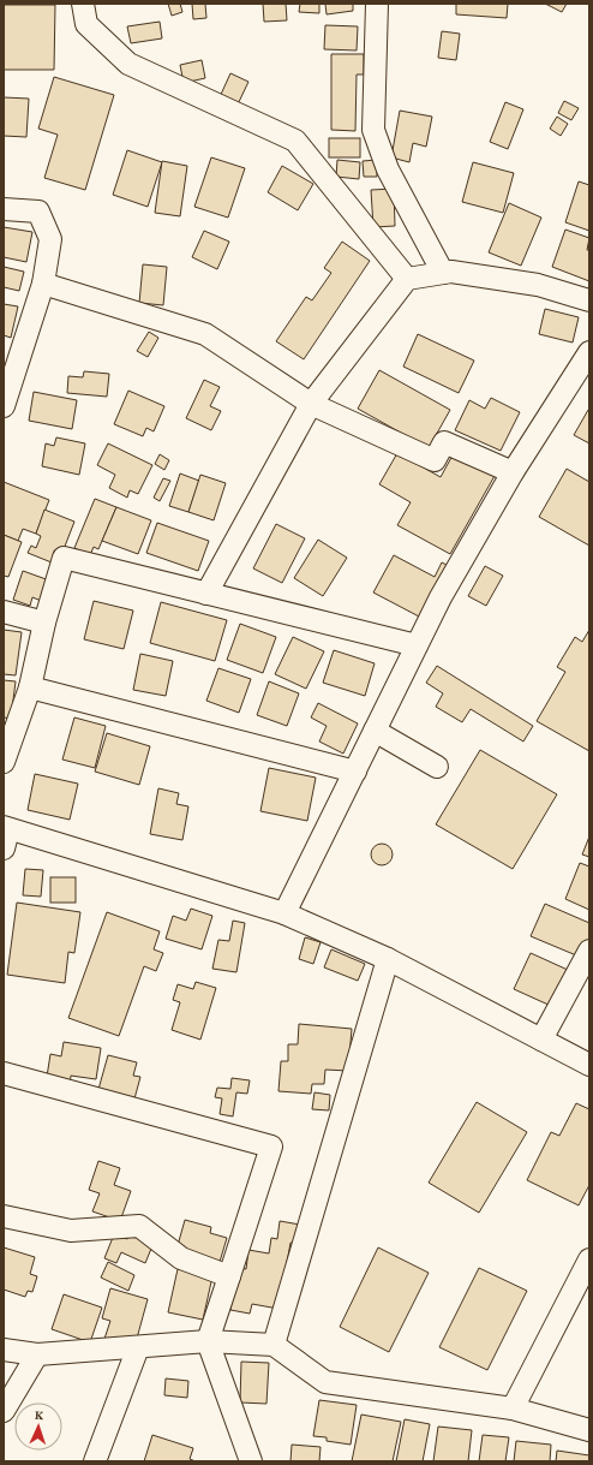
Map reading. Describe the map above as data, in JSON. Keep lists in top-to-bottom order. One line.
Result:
{"north":"top"}
